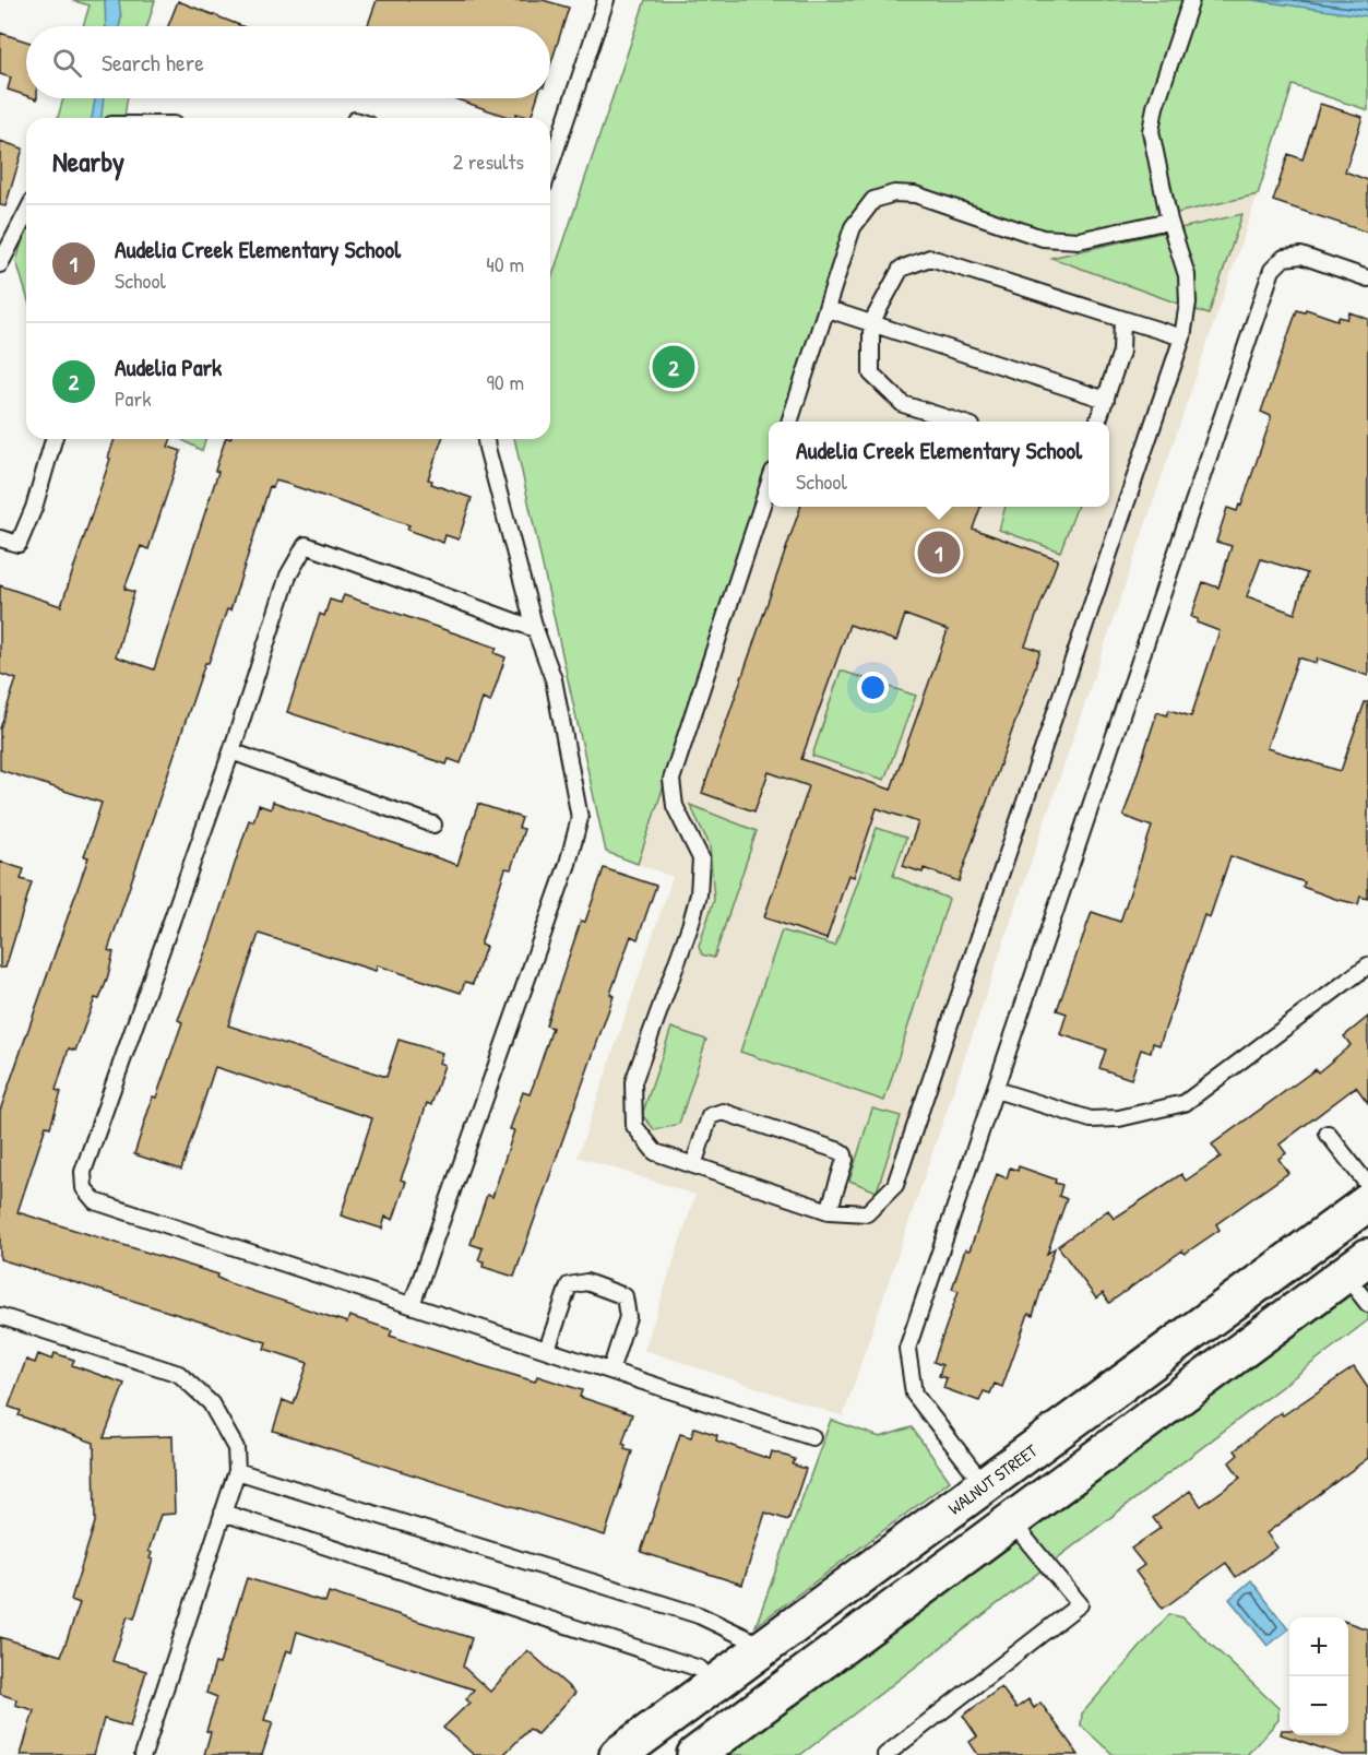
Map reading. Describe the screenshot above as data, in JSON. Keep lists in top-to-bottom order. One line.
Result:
{"streets":{"main road":["WALNUT STREET"]},"page":{"search":"Search here","heading":["Nearby","2 results"],"list":[{"mark":"1","name":"Audelia Creek Elementary School","note":"School","value":"40 m"},{"mark":"2","name":"Audelia Park","note":"Park","value":"90 m"}],"pins":["2","1"],"popup":["Audelia Creek Elementary School","School"],"map_buttons":["+","−"]}}
